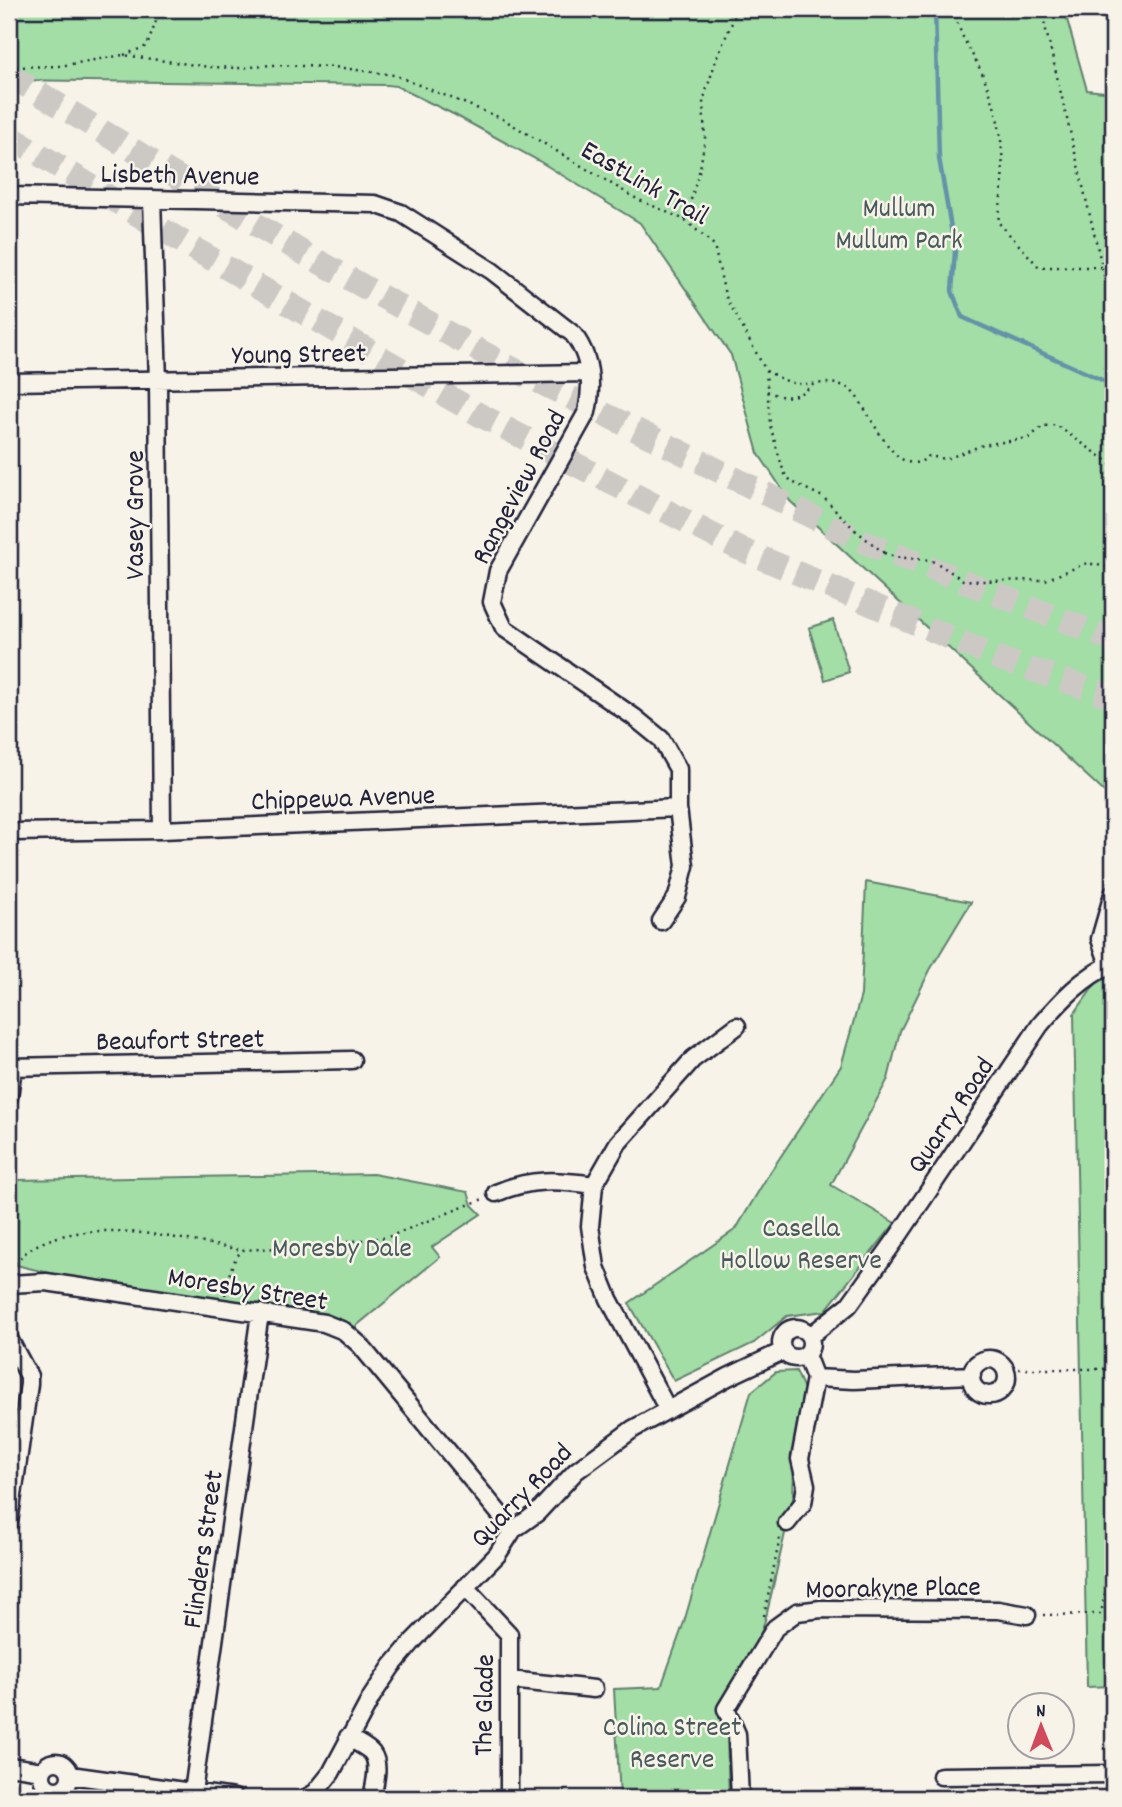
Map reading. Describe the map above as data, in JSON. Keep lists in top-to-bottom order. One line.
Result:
{"streets":{"street":["Lisbeth Avenue","Young Street","Rangeview Road","Vasey Grove","Chippewa Avenue","Beaufort Street","Quarry Road","Moresby Street","Flinders Street","Moorakyne Place","The Glade"],"path":["EastLink Trail"]},"crossings":[["Lisbeth Avenue","Rangeview Road"],["Lisbeth Avenue","Vasey Grove"],["Young Street","Rangeview Road"],["Young Street","Vasey Grove"],["Rangeview Road","Chippewa Avenue"],["Vasey Grove","Chippewa Avenue"],["Quarry Road","Moresby Street"],["Quarry Road","The Glade"],["Moresby Street","Flinders Street"]],"parks":["Mullum Mullum Park","Casella Hollow Reserve","Moresby Dale","Colina Street Reserve"],"north":"top"}
